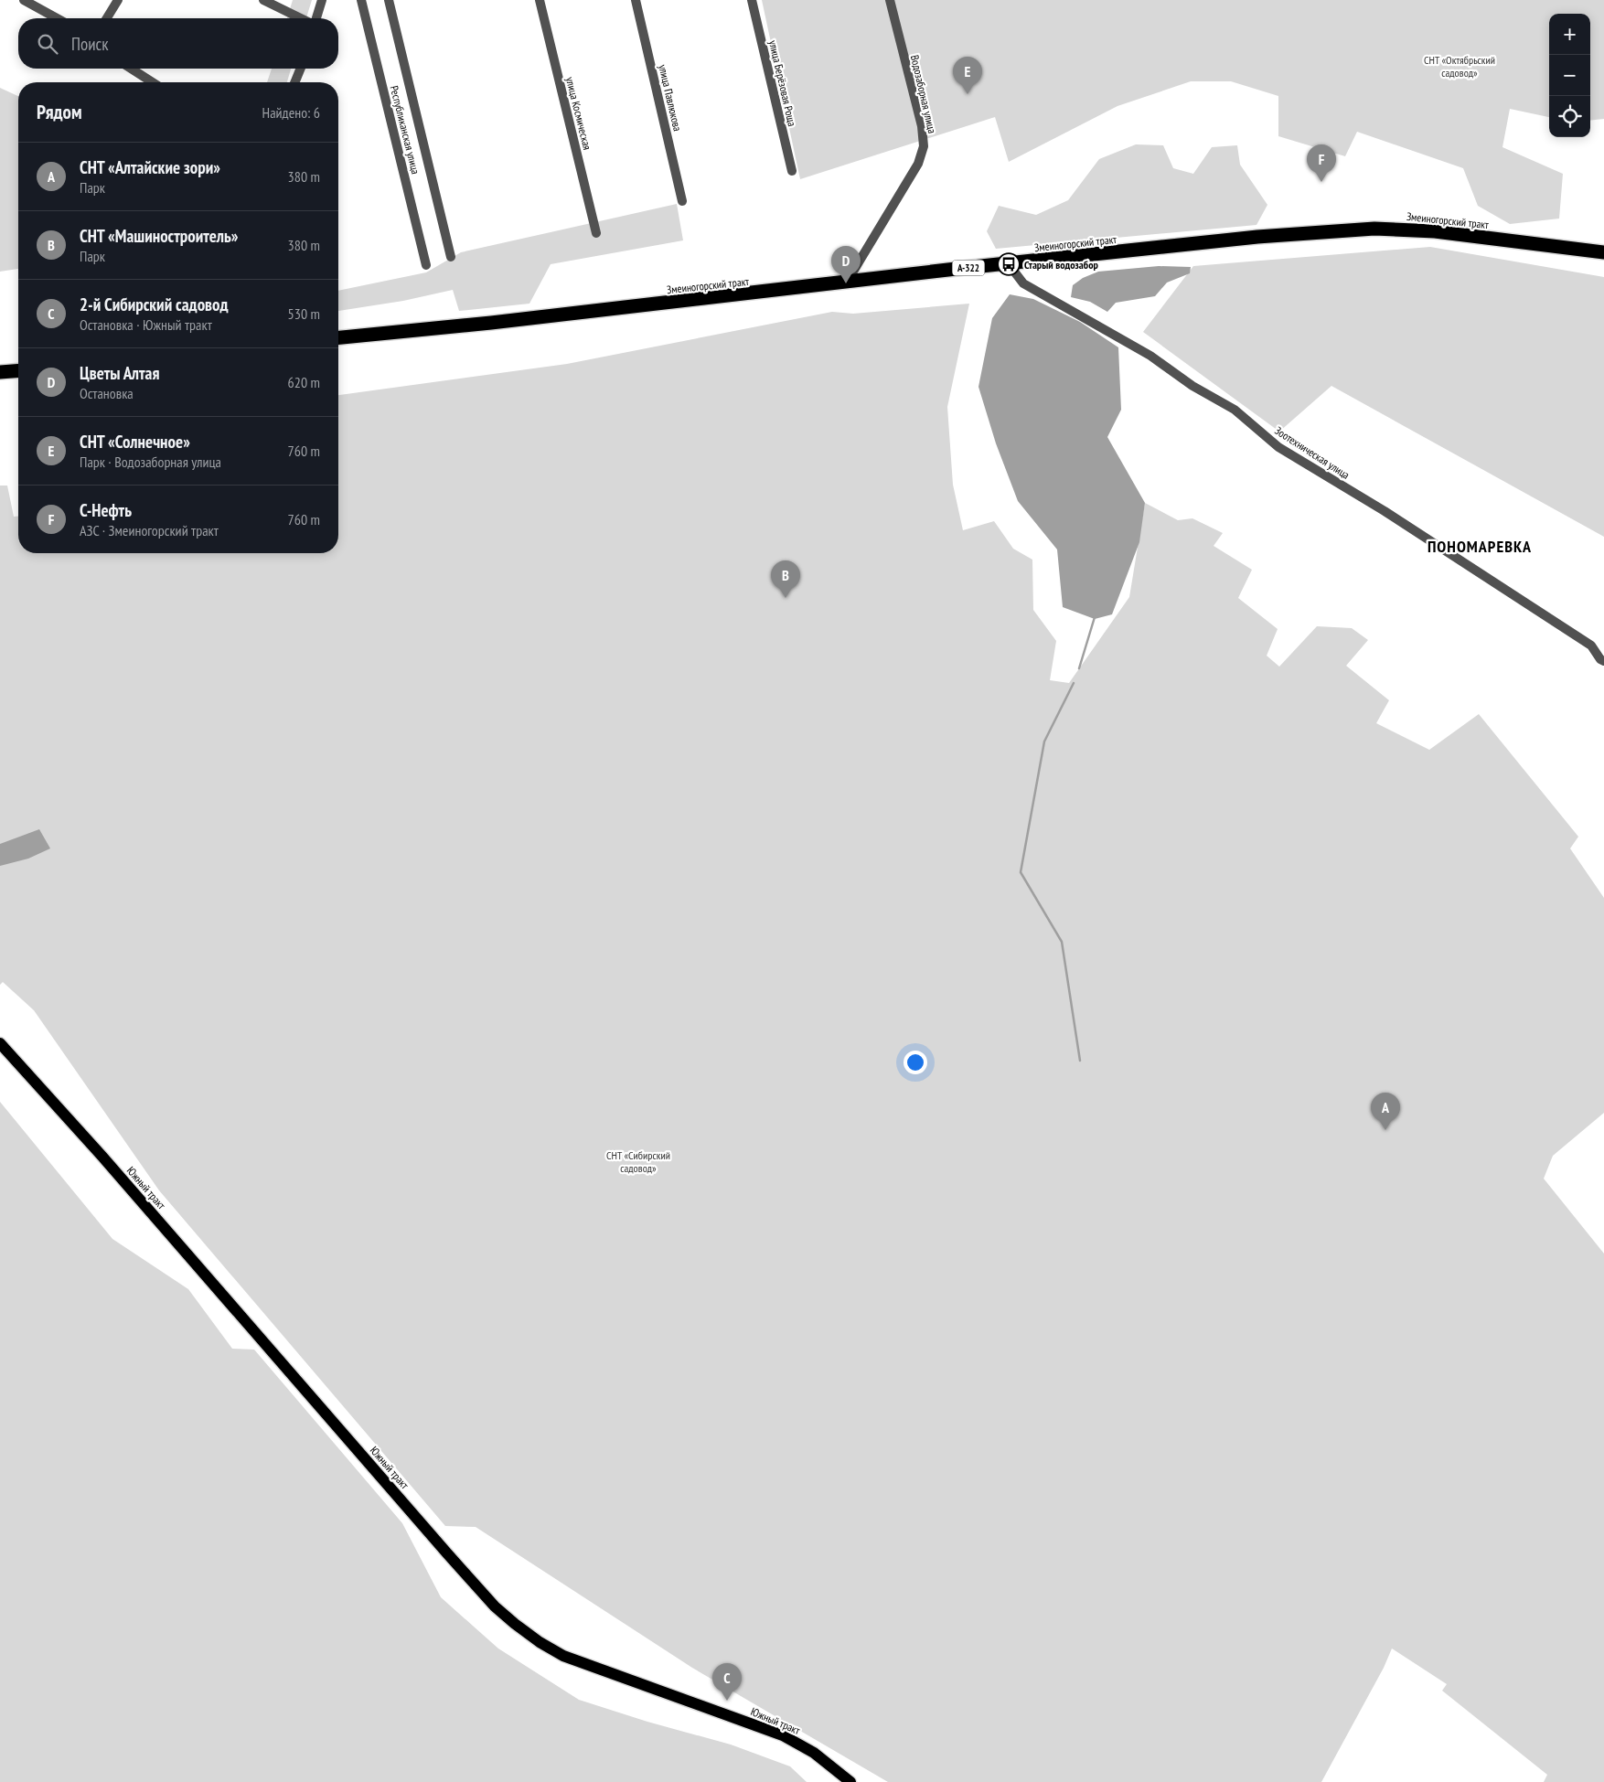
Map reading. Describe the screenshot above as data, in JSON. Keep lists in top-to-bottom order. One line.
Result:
{"streets":{"highway":["Змеиногорский тракт","А-322"],"main road":["Южный тракт"],"street":["улица Берёзовая Роща","Водозаборная улица","улица Павлюкова","улица Космическая","Республиканская улица","Зоотехническая улица"]},"crossings":[["Водозаборная улица","Змеиногорский тракт"],["Змеиногорский тракт","Зоотехническая улица"]],"districts":["ПОНОМАРЕВКА"],"parks":["СНТ «Октябрьский садовод»","СНТ «Сибирский садовод»"],"places":{"bus stop":["Старый водозабор"]},"page":{"map_buttons":["+","−"],"search":"Поиск","pins":["E","F","D","B","A","C"],"heading":["Рядом","Найдено: 6"],"list":[{"mark":"A","name":"СНТ «Алтайские зори»","note":"Парк","value":"380 m"},{"mark":"B","name":"СНТ «Машиностроитель»","note":"Парк","value":"380 m"},{"mark":"C","name":"2-й Сибирский садовод","note":"Остановка · Южный тракт","value":"530 m"},{"mark":"D","name":"Цветы Алтая","note":"Остановка","value":"620 m"},{"mark":"E","name":"СНТ «Солнечное»","note":"Парк · Водозаборная улица","value":"760 m"},{"mark":"F","name":"С-Нефть","note":"АЗС · Змеиногорский тракт","value":"760 m"}]}}
